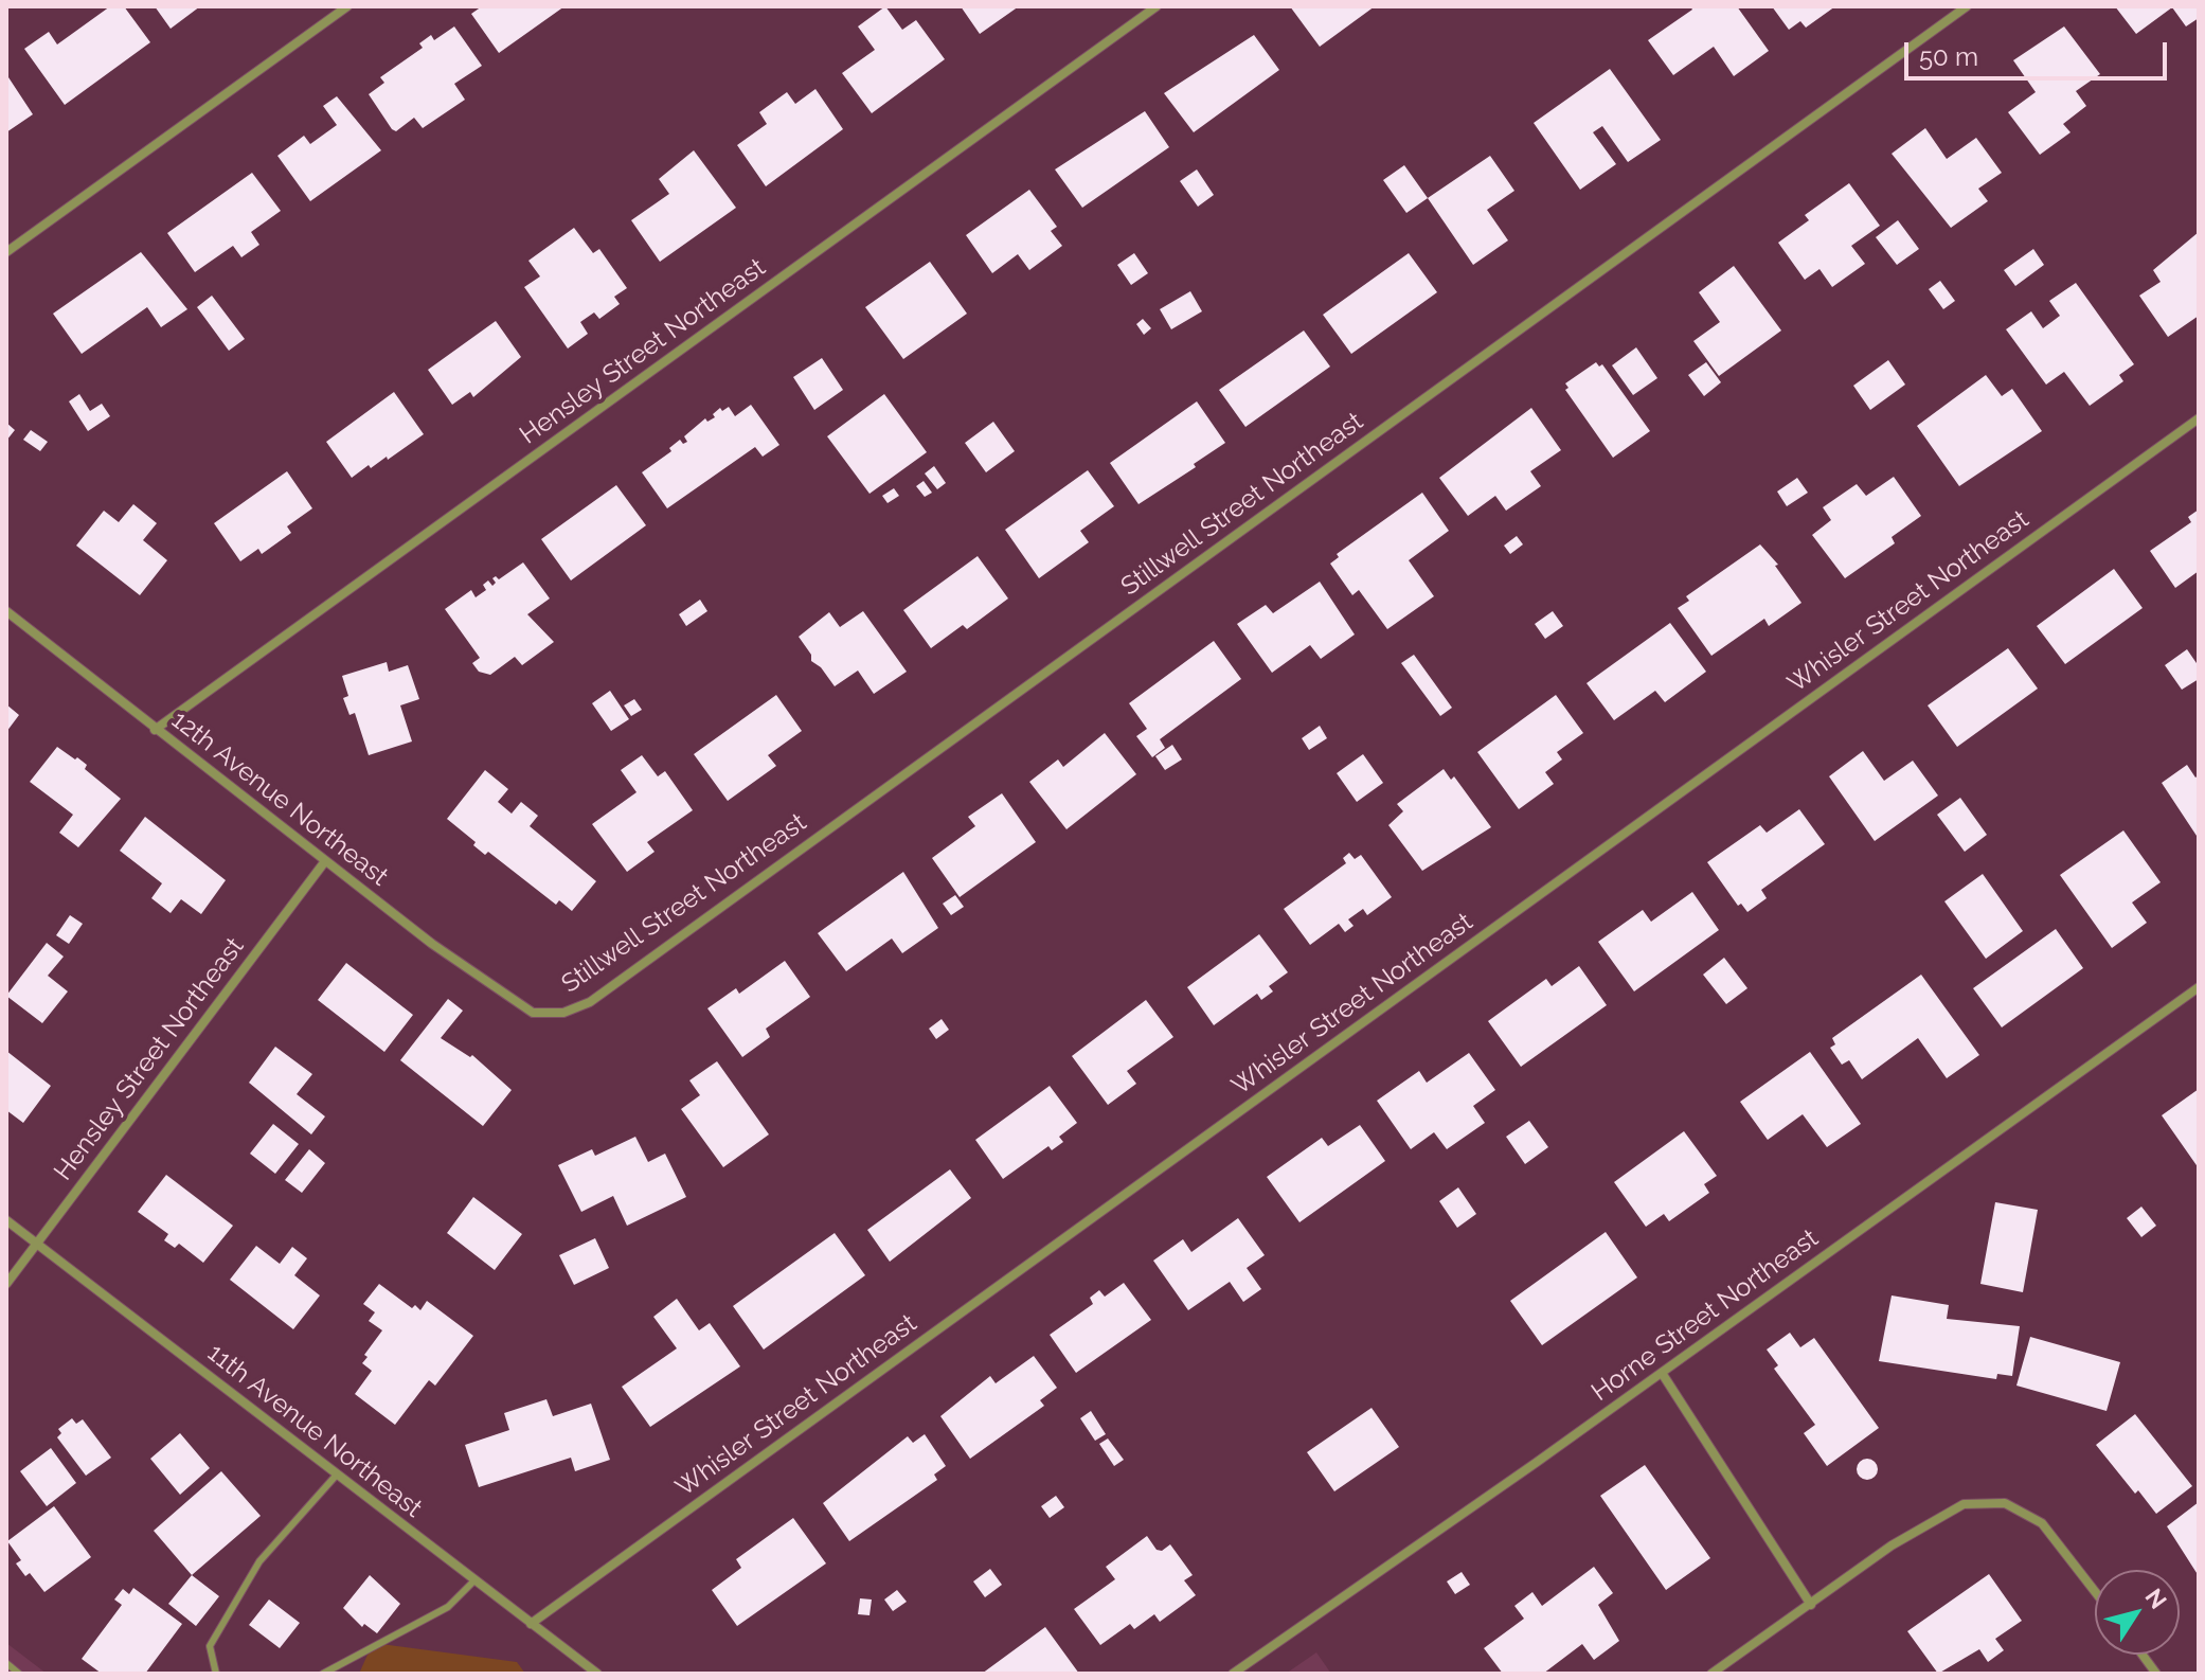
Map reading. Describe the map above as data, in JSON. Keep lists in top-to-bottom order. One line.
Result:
{"streets":{"street":["Hensley Street Northeast","Stillwell Street Northeast","Whisler Street Northeast","12th Avenue Northeast","Horne Street Northeast","11th Avenue Northeast"]},"crossings":[["Hensley Street Northeast","12th Avenue Northeast"],["Hensley Street Northeast","11th Avenue Northeast"],["Stillwell Street Northeast","12th Avenue Northeast"],["Whisler Street Northeast","11th Avenue Northeast"]],"scale_bar":"50 m","north":"top right"}
